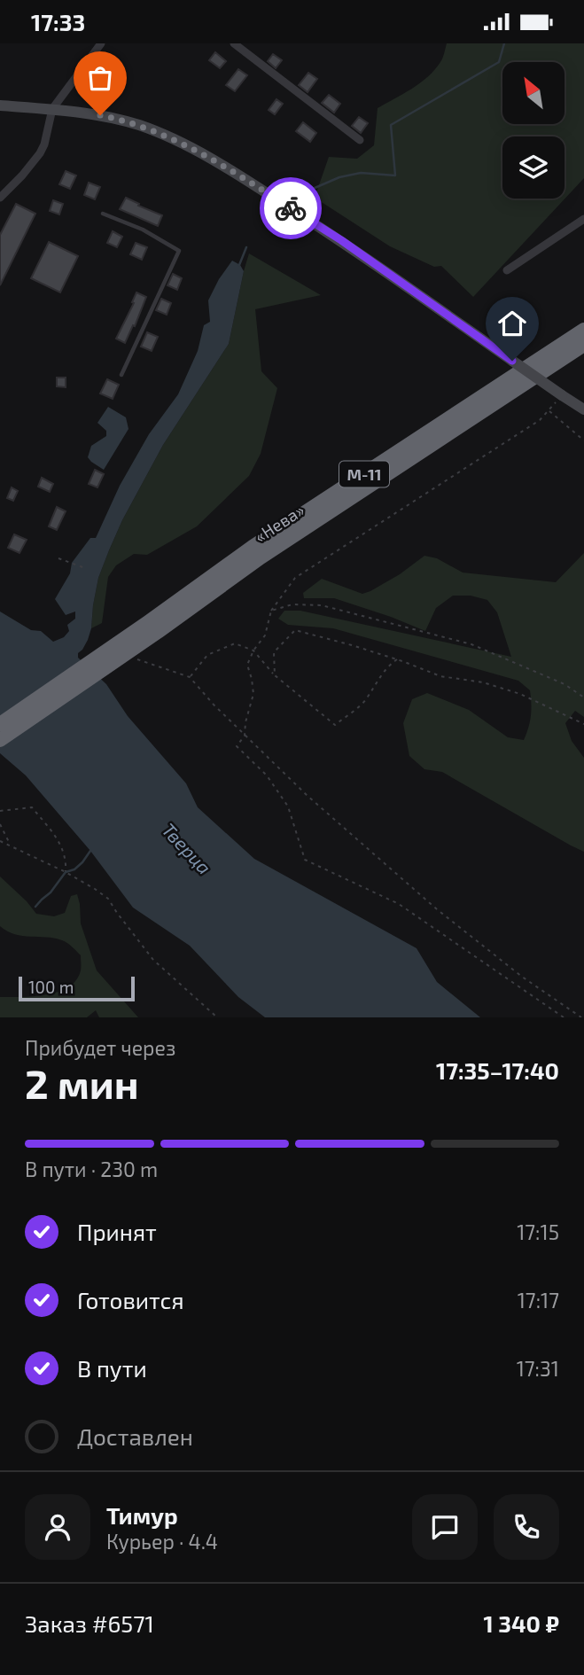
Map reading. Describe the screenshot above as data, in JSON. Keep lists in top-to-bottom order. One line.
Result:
{"streets":{"highway":["М-11","«Нева»"]},"water":["Тверца"],"scale_bar":"100 m","north":"top left","page":{"status":"17:33","scale":"100 m","heading":["2 мин","Прибудет через","17:35–17:40"],"panel":["Тимур","Курьер · 4.4","Заказ #6571","1 340 ₽"],"bar":"В пути · 230 m","list":[["Принят","17:15"],["Готовится","17:17"],["В пути","17:31"],"Доставлен"]}}
